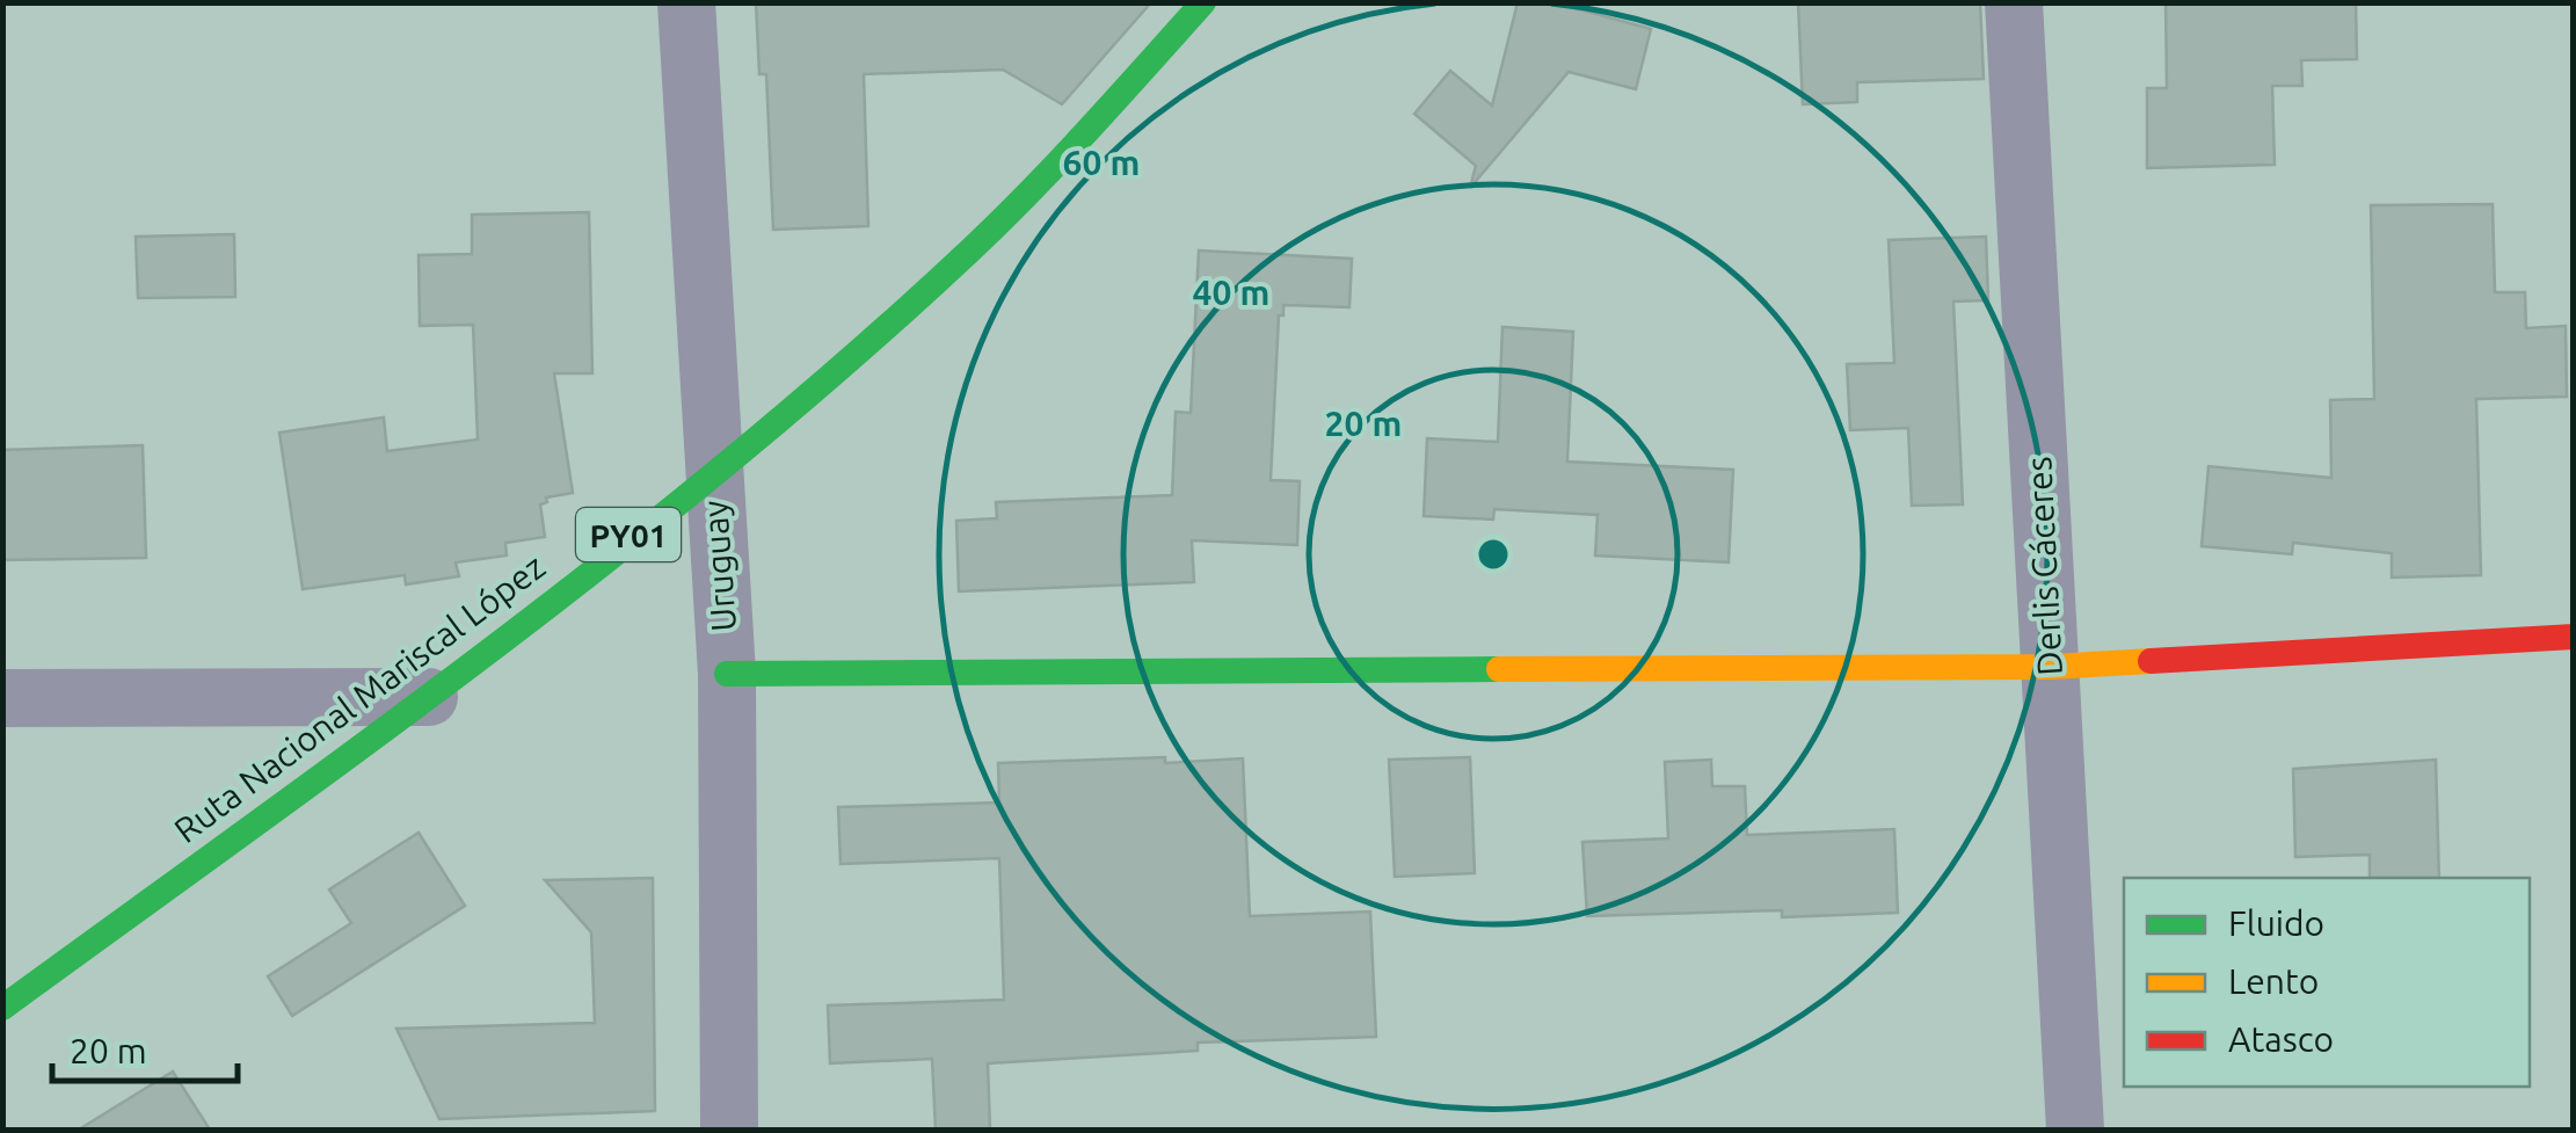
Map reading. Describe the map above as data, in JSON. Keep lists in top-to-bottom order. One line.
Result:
{"streets":{"main road":["PY01","Ruta Nacional Mariscal López"],"street":["Uruguay","Derlis Cáceres"]},"crossings":[["Uruguay","Ruta Nacional Mariscal López"]],"legend":["Fluido","Lento","Atasco"],"scale_bar":"20 m","rings":["60 m","40 m","20 m"]}
